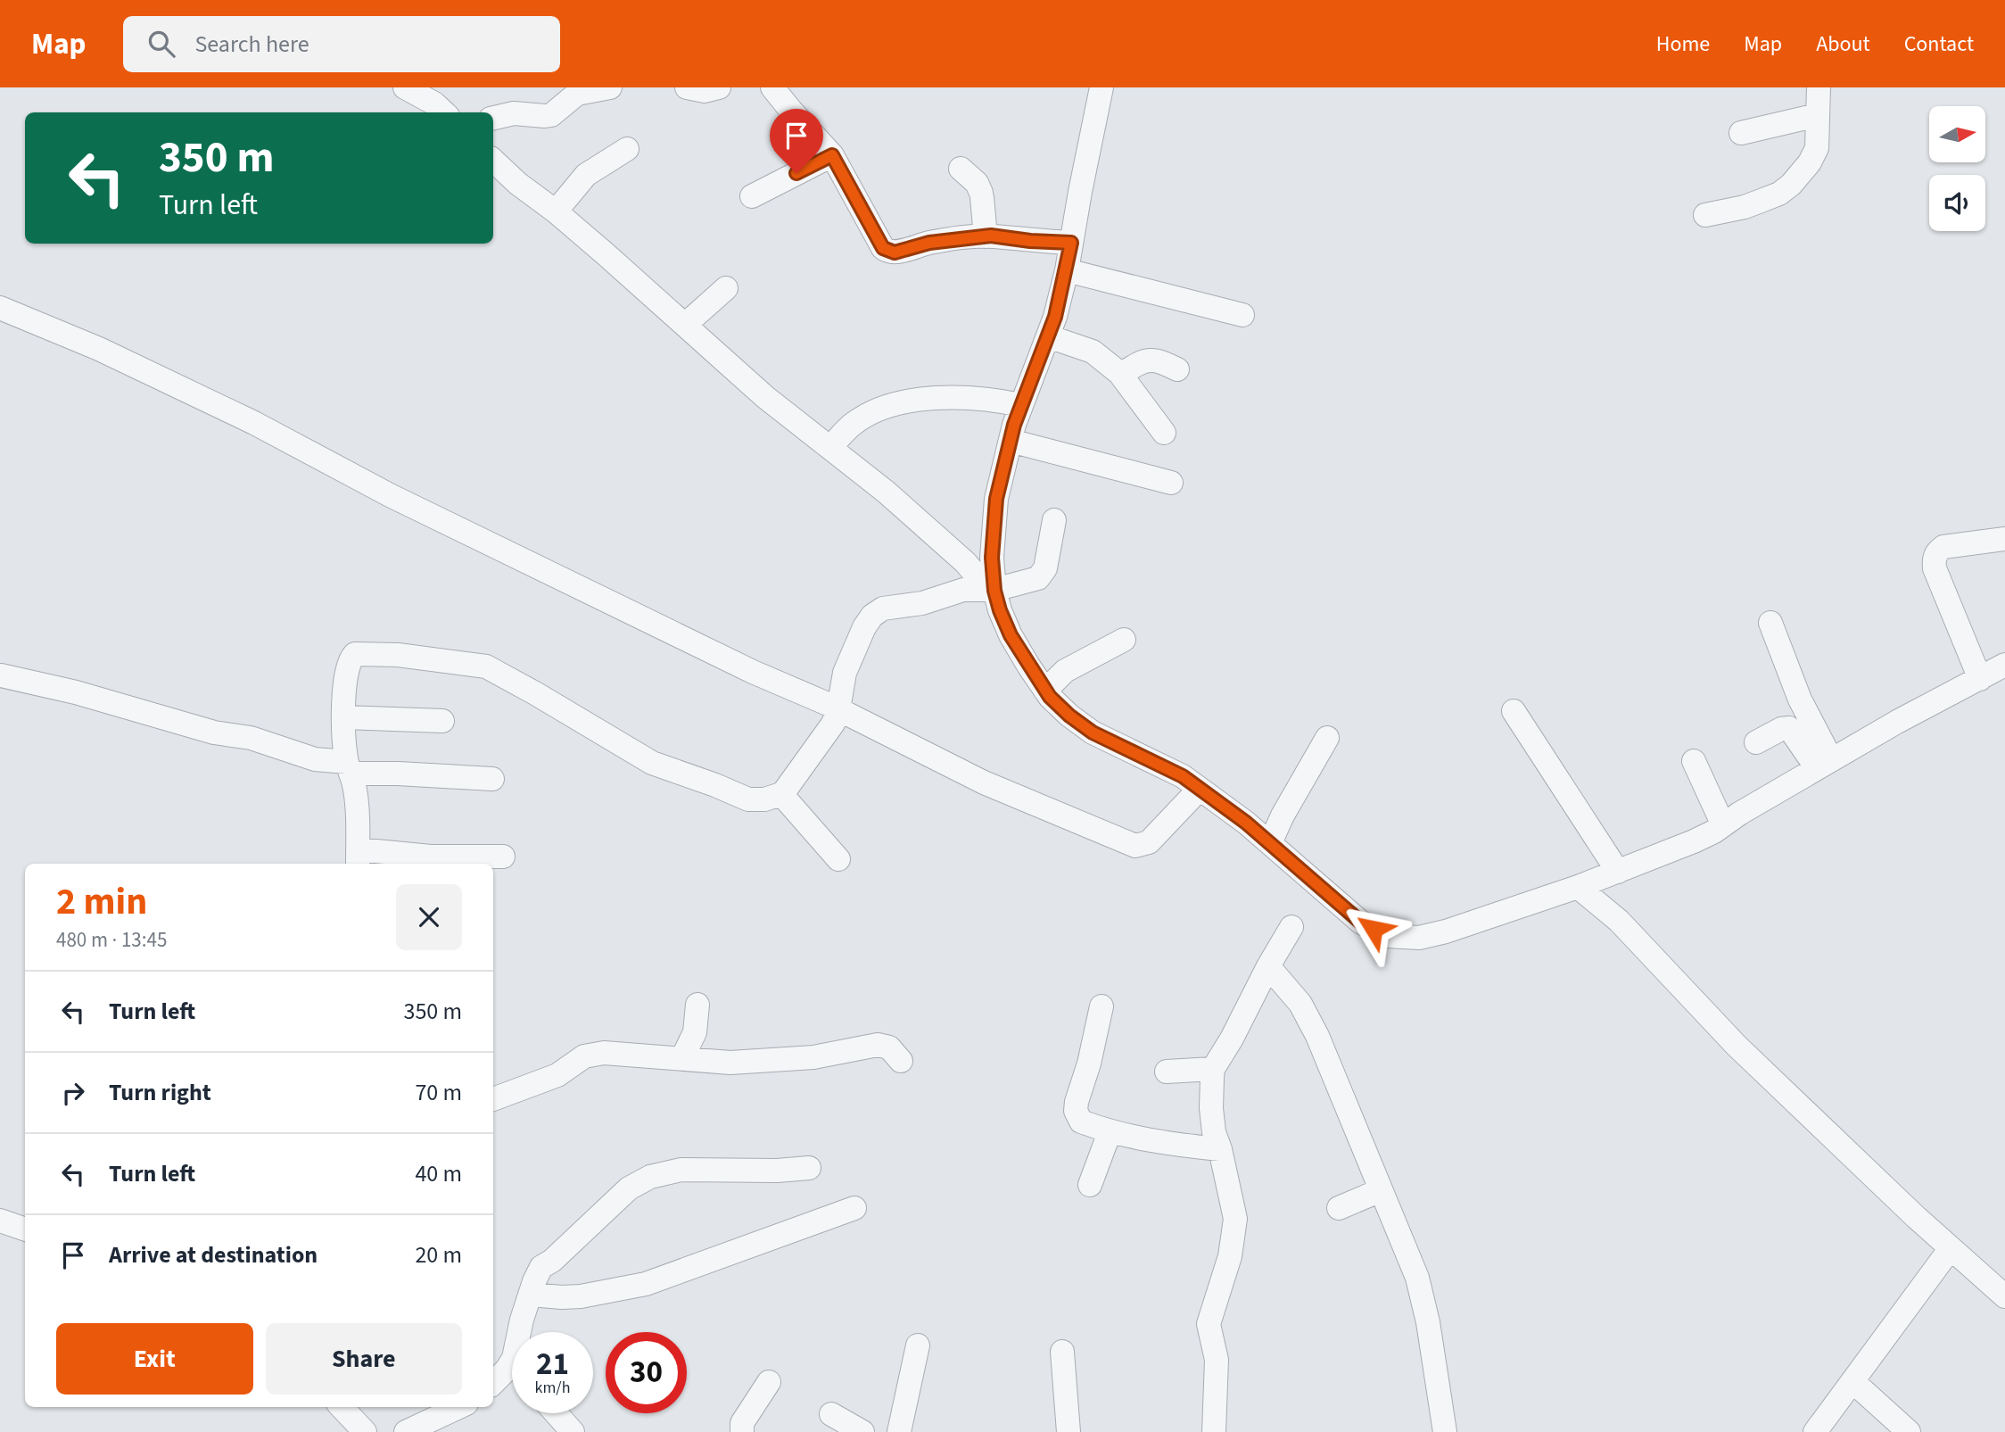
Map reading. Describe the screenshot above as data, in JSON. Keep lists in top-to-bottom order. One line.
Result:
{"north":"right","page":{"header":"Map","search":"Search here","nav":["Home","Map","About","Contact"],"turn":["350 m","Turn left"],"heading":["2 min","480 m · 13:45"],"list":[{"name":"Turn left","value":"350 m"},{"name":"Turn right","value":"70 m"},{"name":"Turn left","value":"40 m"},{"name":"Arrive at destination","value":"20 m"}],"buttons":["Exit","Share"],"speed":"21 km/h","limit":"30"}}
